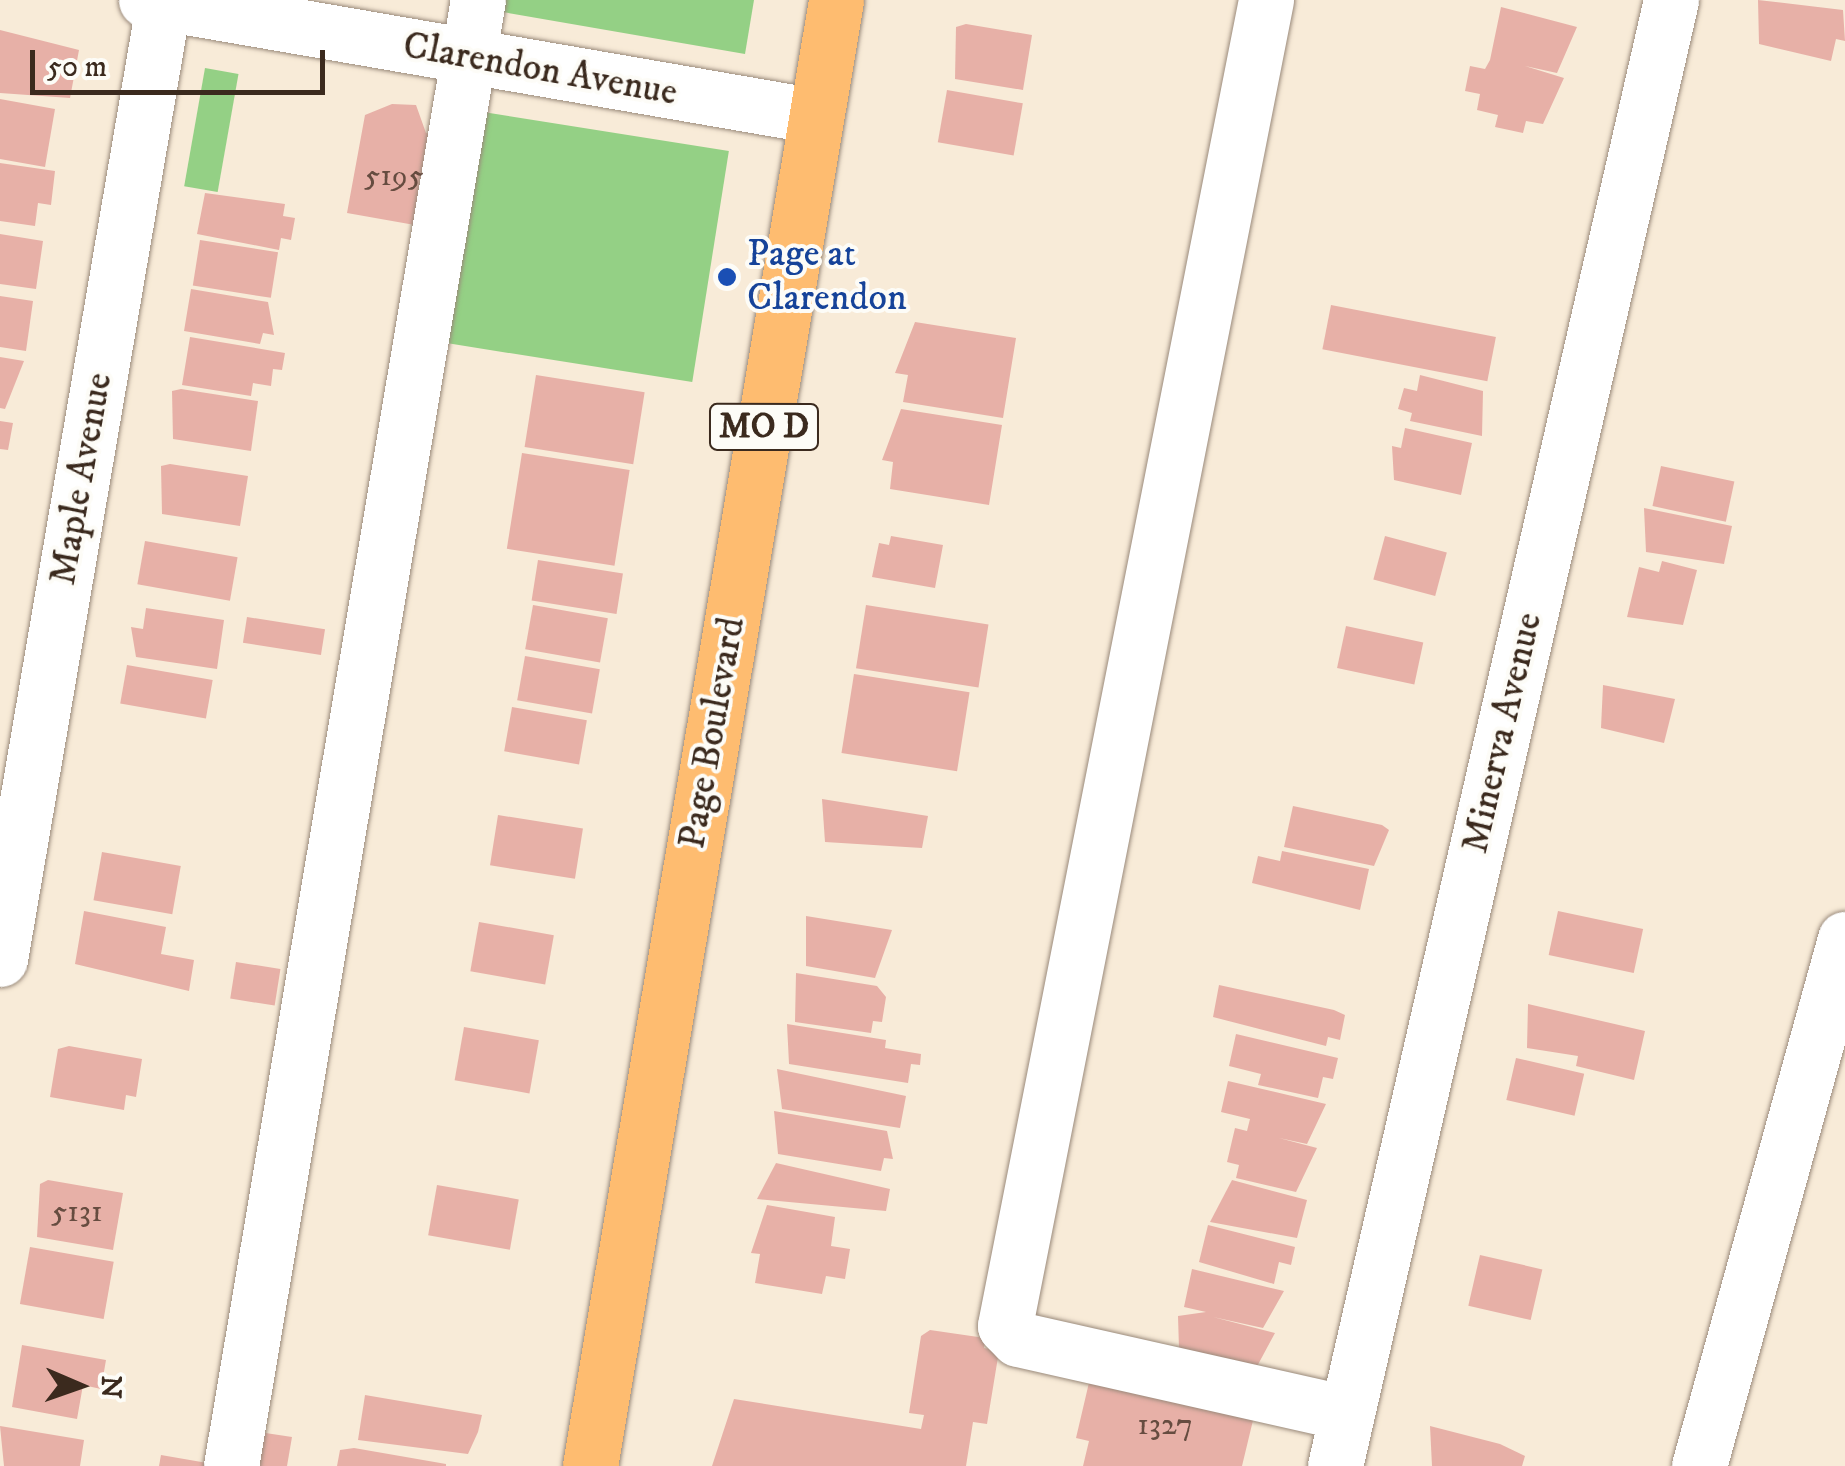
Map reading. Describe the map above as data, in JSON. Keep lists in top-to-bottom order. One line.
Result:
{"streets":{"main road":["MO D","Page Boulevard"],"street":["Clarendon Avenue","Maple Avenue","Minerva Avenue"]},"crossings":[["Clarendon Avenue","Maple Avenue"],["Clarendon Avenue","Page Boulevard"]],"places":["Page at Clarendon"],"house_numbers":["5195","5131","1327"],"scale_bar":"50 m","north":"right"}
